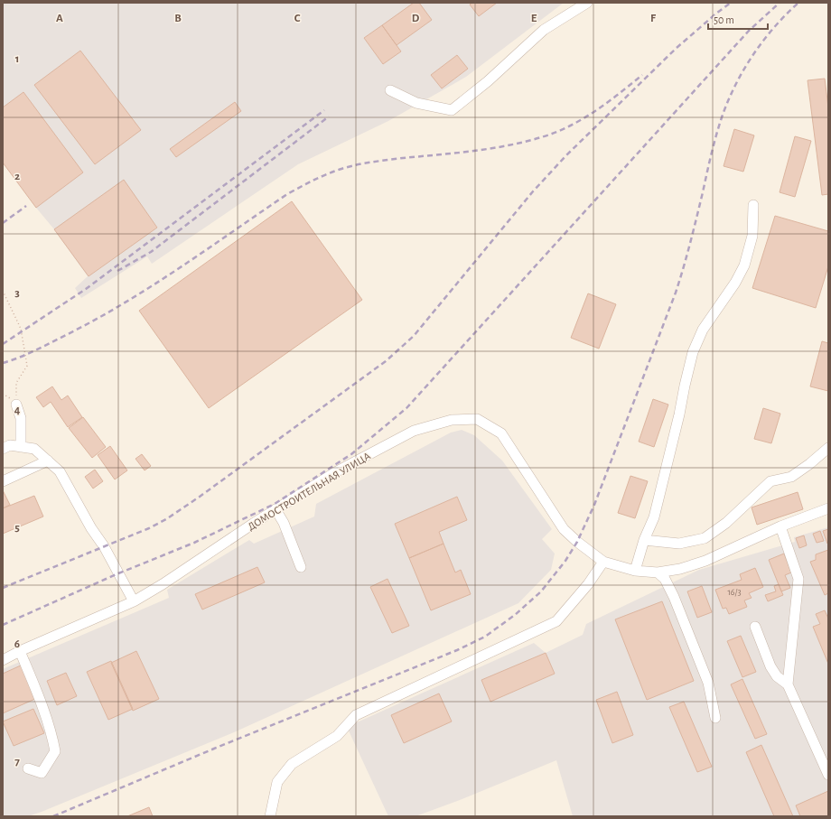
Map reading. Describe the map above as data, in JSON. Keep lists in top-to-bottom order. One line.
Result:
{"streets":{"street":["ДОМОСТРОИТЕЛЬНАЯ УЛИЦА"]},"house_numbers":["16/3"],"scale_bar":"50 m","grid":{"columns":["A","B","C","D","E","F"],"rows":["1","2","3","4","5","6","7"]}}
